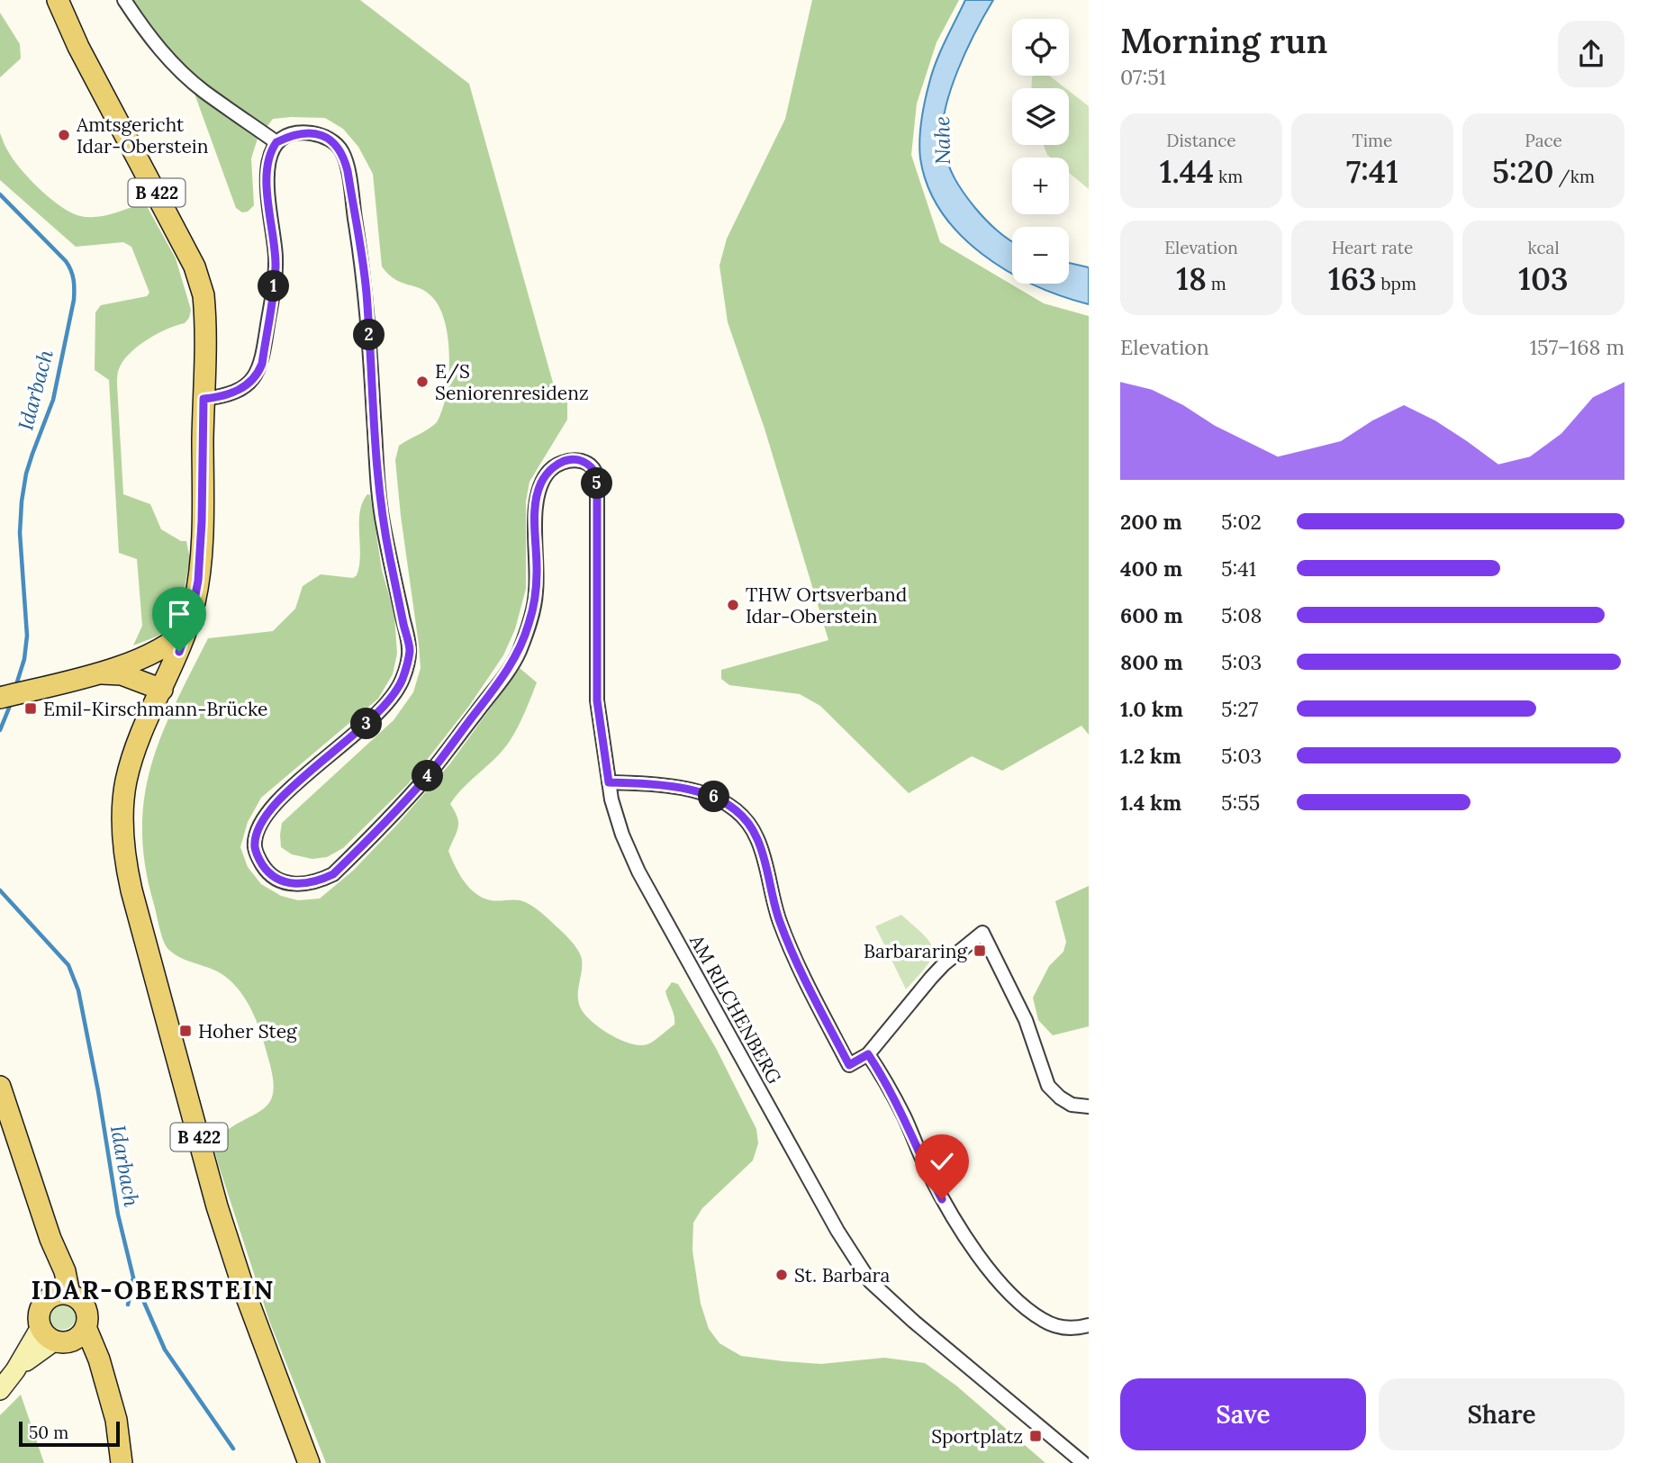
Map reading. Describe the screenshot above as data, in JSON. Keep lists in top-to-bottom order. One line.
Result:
{"streets":{"main road":["B 422"],"street":["AM RILCHENBERG"]},"districts":["IDAR-OBERSTEIN"],"water":["Nahe","Idarbach"],"places":{"other":["Amtsgericht Idar-Oberstein","E/S Seniorenresidenz","THW Ortsverband Idar-Oberstein","St. Barbara"],"transit":["Emil-Kirschmann-Brücke","Barbararing","Hoher Steg","Sportplatz"]},"scale_bar":"50 m","page":{"heading":["Morning run","07:51"],"map_buttons":["+","−"],"stats":[["Distance","1.44 km"],["Time","7:41"],["Pace","5:20 /km"],["Elevation","18 m"],["Heart rate","163 bpm"],["kcal","103"]],"pins":["1","2","5","3","4","6"],"chart":["Elevation","157–168 m"],"list":[{"name":"200 m","note":"5:02"},{"name":"400 m","note":"5:41"},{"name":"600 m","note":"5:08"},{"name":"800 m","note":"5:03"},{"name":"1.0 km","note":"5:27"},{"name":"1.2 km","note":"5:03"},{"name":"1.4 km","note":"5:55"}],"buttons":["Save","Share"],"scale":"50 m"}}
